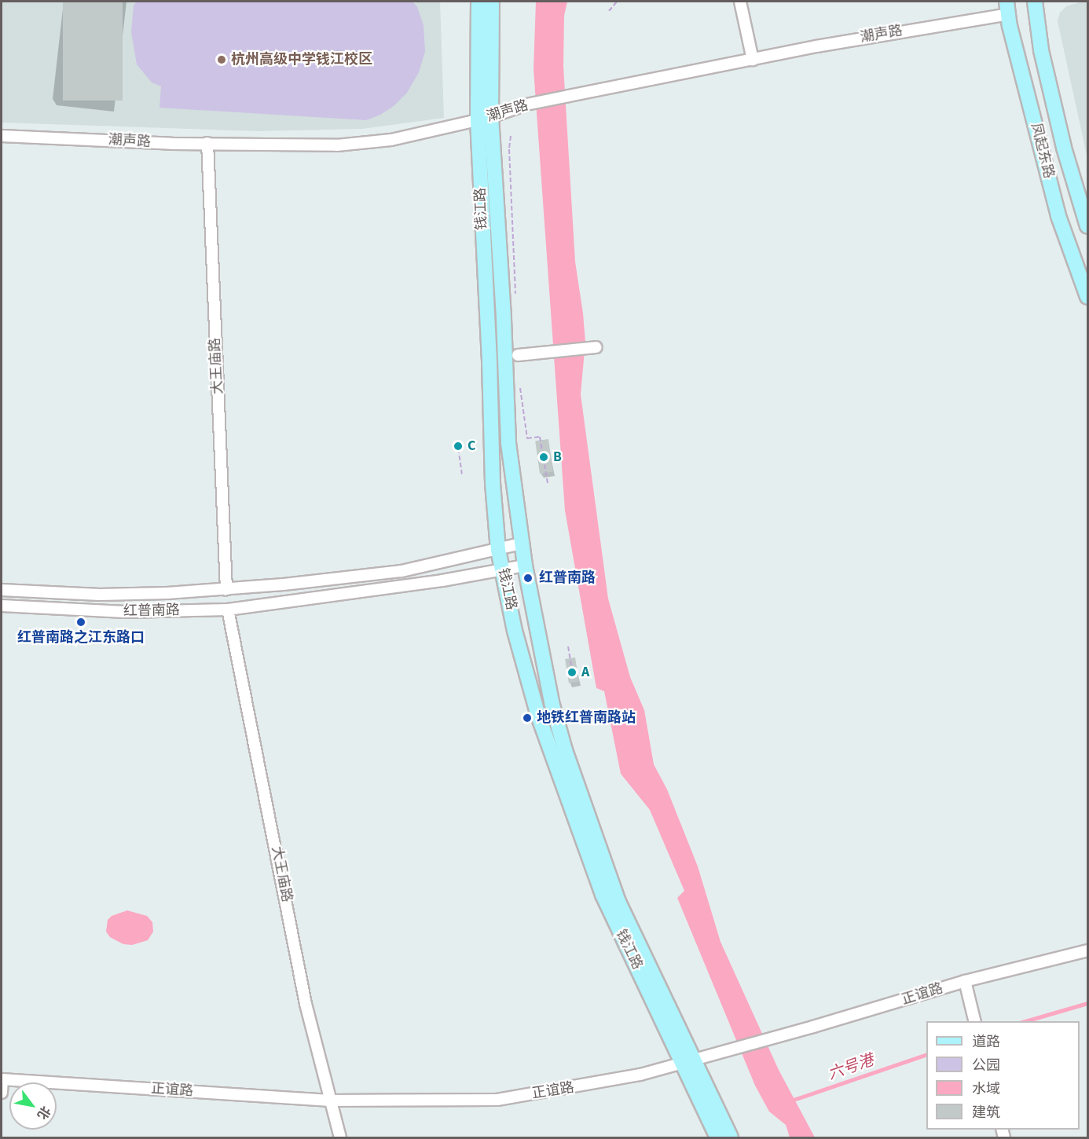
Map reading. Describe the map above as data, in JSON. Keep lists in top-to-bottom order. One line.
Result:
{"streets":{"main road":["凤起东路","钱江路"],"street":["潮声路","大王庙路","红普南路","正谊路"]},"crossings":[["潮声路","凤起东路"],["潮声路","钱江路"],["潮声路","大王庙路"],["钱江路","红普南路"],["钱江路","正谊路"],["大王庙路","红普南路"],["大王庙路","正谊路"]],"water":["六号港"],"places":["杭州高级中学钱江校区","C","B","红普南路","红普南路之江东路口","A","地铁红普南路站"],"legend":["道路","公园","水域","建筑"],"north":"bottom right"}
